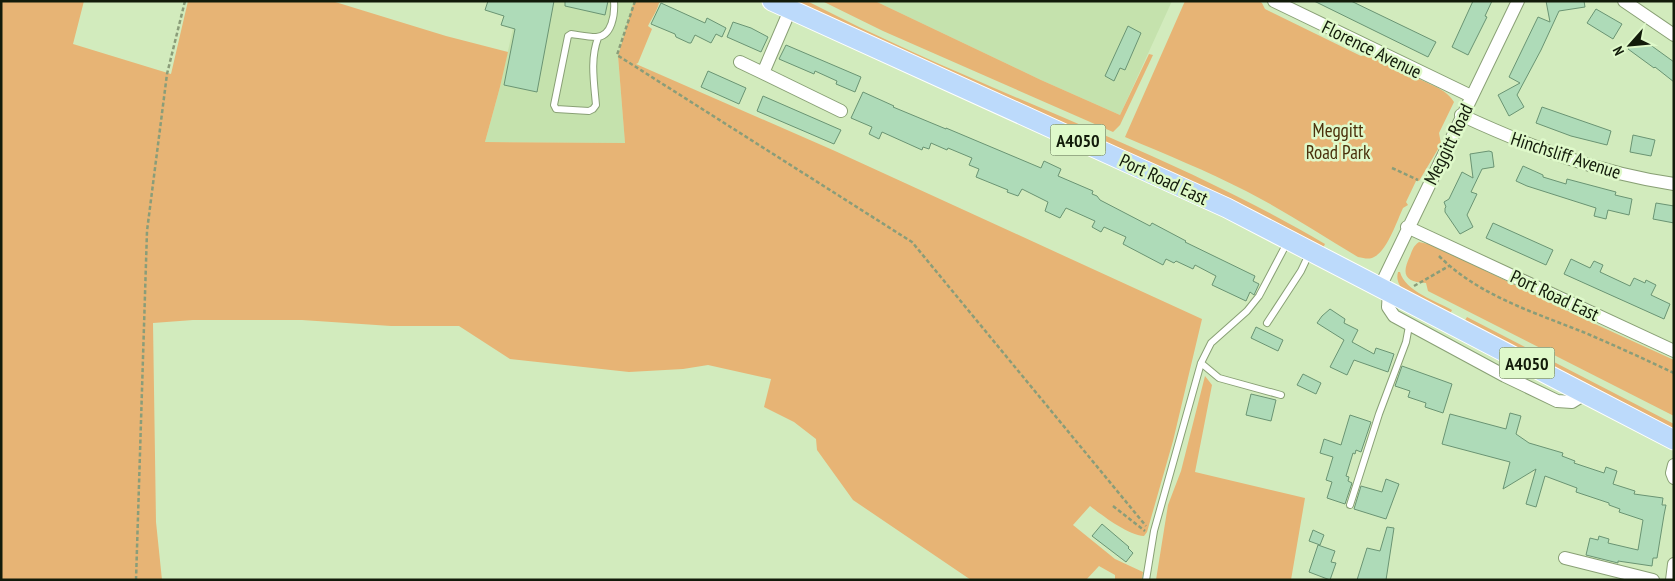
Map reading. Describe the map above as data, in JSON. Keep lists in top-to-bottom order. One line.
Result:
{"streets":{"main road":["A4050","Port Road East"],"street":["Florence Avenue","Meggitt Road","Hinchsliff Avenue"]},"crossings":[["Florence Avenue","Meggitt Road"],["Meggitt Road","Hinchsliff Avenue"],["Meggitt Road","Port Road East"]],"parks":["Meggitt Road Park"],"north":"bottom left"}
